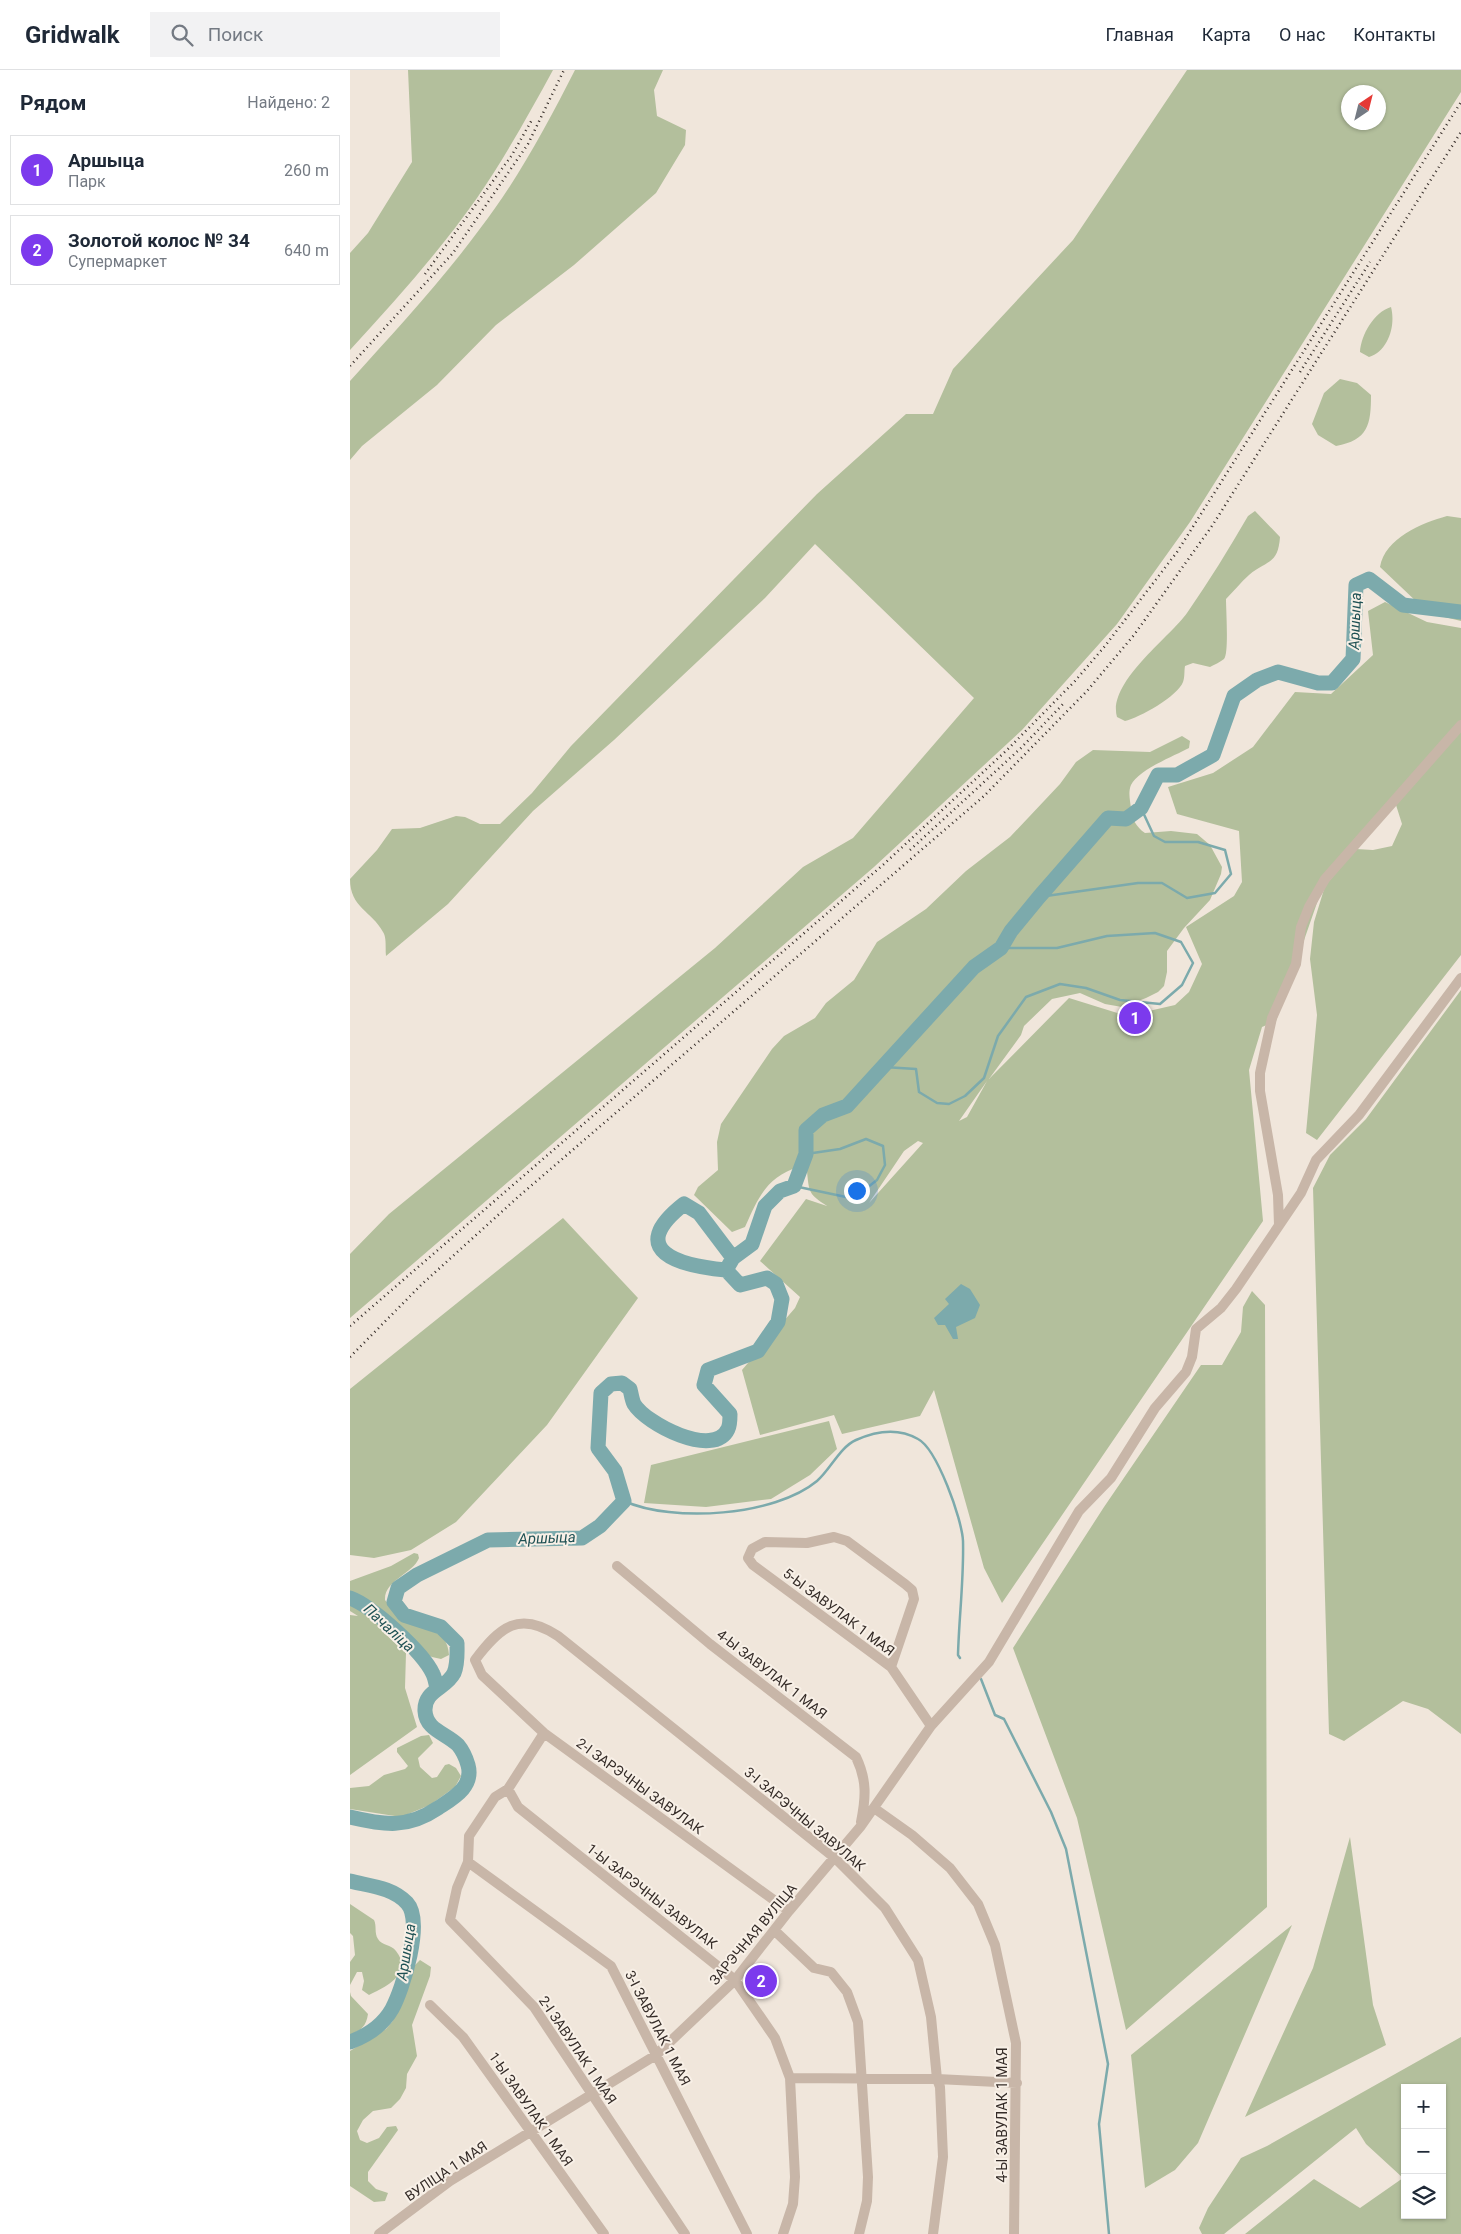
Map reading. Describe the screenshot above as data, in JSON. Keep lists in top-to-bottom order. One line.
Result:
{"streets":{"street":["5-Ы ЗАВУЛАК 1 МАЯ","4-Ы ЗАВУЛАК 1 МАЯ","2-І ЗАРЭЧНЫ ЗАВУЛАК","3-І ЗАРЭЧНЫ ЗАВУЛАК","1-Ы ЗАРЭЧНЫ ЗАВУЛАК","ЗАРЭЧНАЯ ВУЛІЦА","3-І ЗАВУЛАК 1 МАЯ","2-І ЗАВУЛАК 1 МАЯ","1-Ы ЗАВУЛАК 1 МАЯ","ВУЛІЦА 1 МАЯ"]},"crossings":[["5-Ы ЗАВУЛАК 1 МАЯ","ЗАРЭЧНАЯ ВУЛІЦА"],["4-Ы ЗАВУЛАК 1 МАЯ","ЗАРЭЧНАЯ ВУЛІЦА"],["2-І ЗАРЭЧНЫ ЗАВУЛАК","3-І ЗАРЭЧНЫ ЗАВУЛАК"],["2-І ЗАРЭЧНЫ ЗАВУЛАК","ЗАРЭЧНАЯ ВУЛІЦА"],["3-І ЗАРЭЧНЫ ЗАВУЛАК","ЗАРЭЧНАЯ ВУЛІЦА"],["1-Ы ЗАРЭЧНЫ ЗАВУЛАК","ЗАРЭЧНАЯ ВУЛІЦА"],["ЗАРЭЧНАЯ ВУЛІЦА","3-І ЗАВУЛАК 1 МАЯ"],["ЗАРЭЧНАЯ ВУЛІЦА","2-І ЗАВУЛАК 1 МАЯ"],["ЗАРЭЧНАЯ ВУЛІЦА","1-Ы ЗАВУЛАК 1 МАЯ"],["ЗАРЭЧНАЯ ВУЛІЦА","ВУЛІЦА 1 МАЯ"],["3-І ЗАВУЛАК 1 МАЯ","2-І ЗАВУЛАК 1 МАЯ"],["1-Ы ЗАВУЛАК 1 МАЯ","ВУЛІЦА 1 МАЯ"]],"water":["Аршыца","Пачаліца"],"north":"top right","page":{"header":"Gridwalk","search":"Поиск","nav":["Главная","Карта","О нас","Контакты"],"heading":["Рядом","Найдено: 2"],"list":[{"mark":"1","name":"Аршыца","note":"Парк","value":"260 m"},{"mark":"2","name":"Золотой колос № 34","note":"Супермаркет","value":"640 m"}],"pins":["1","2"],"map_buttons":["+","−"]}}
